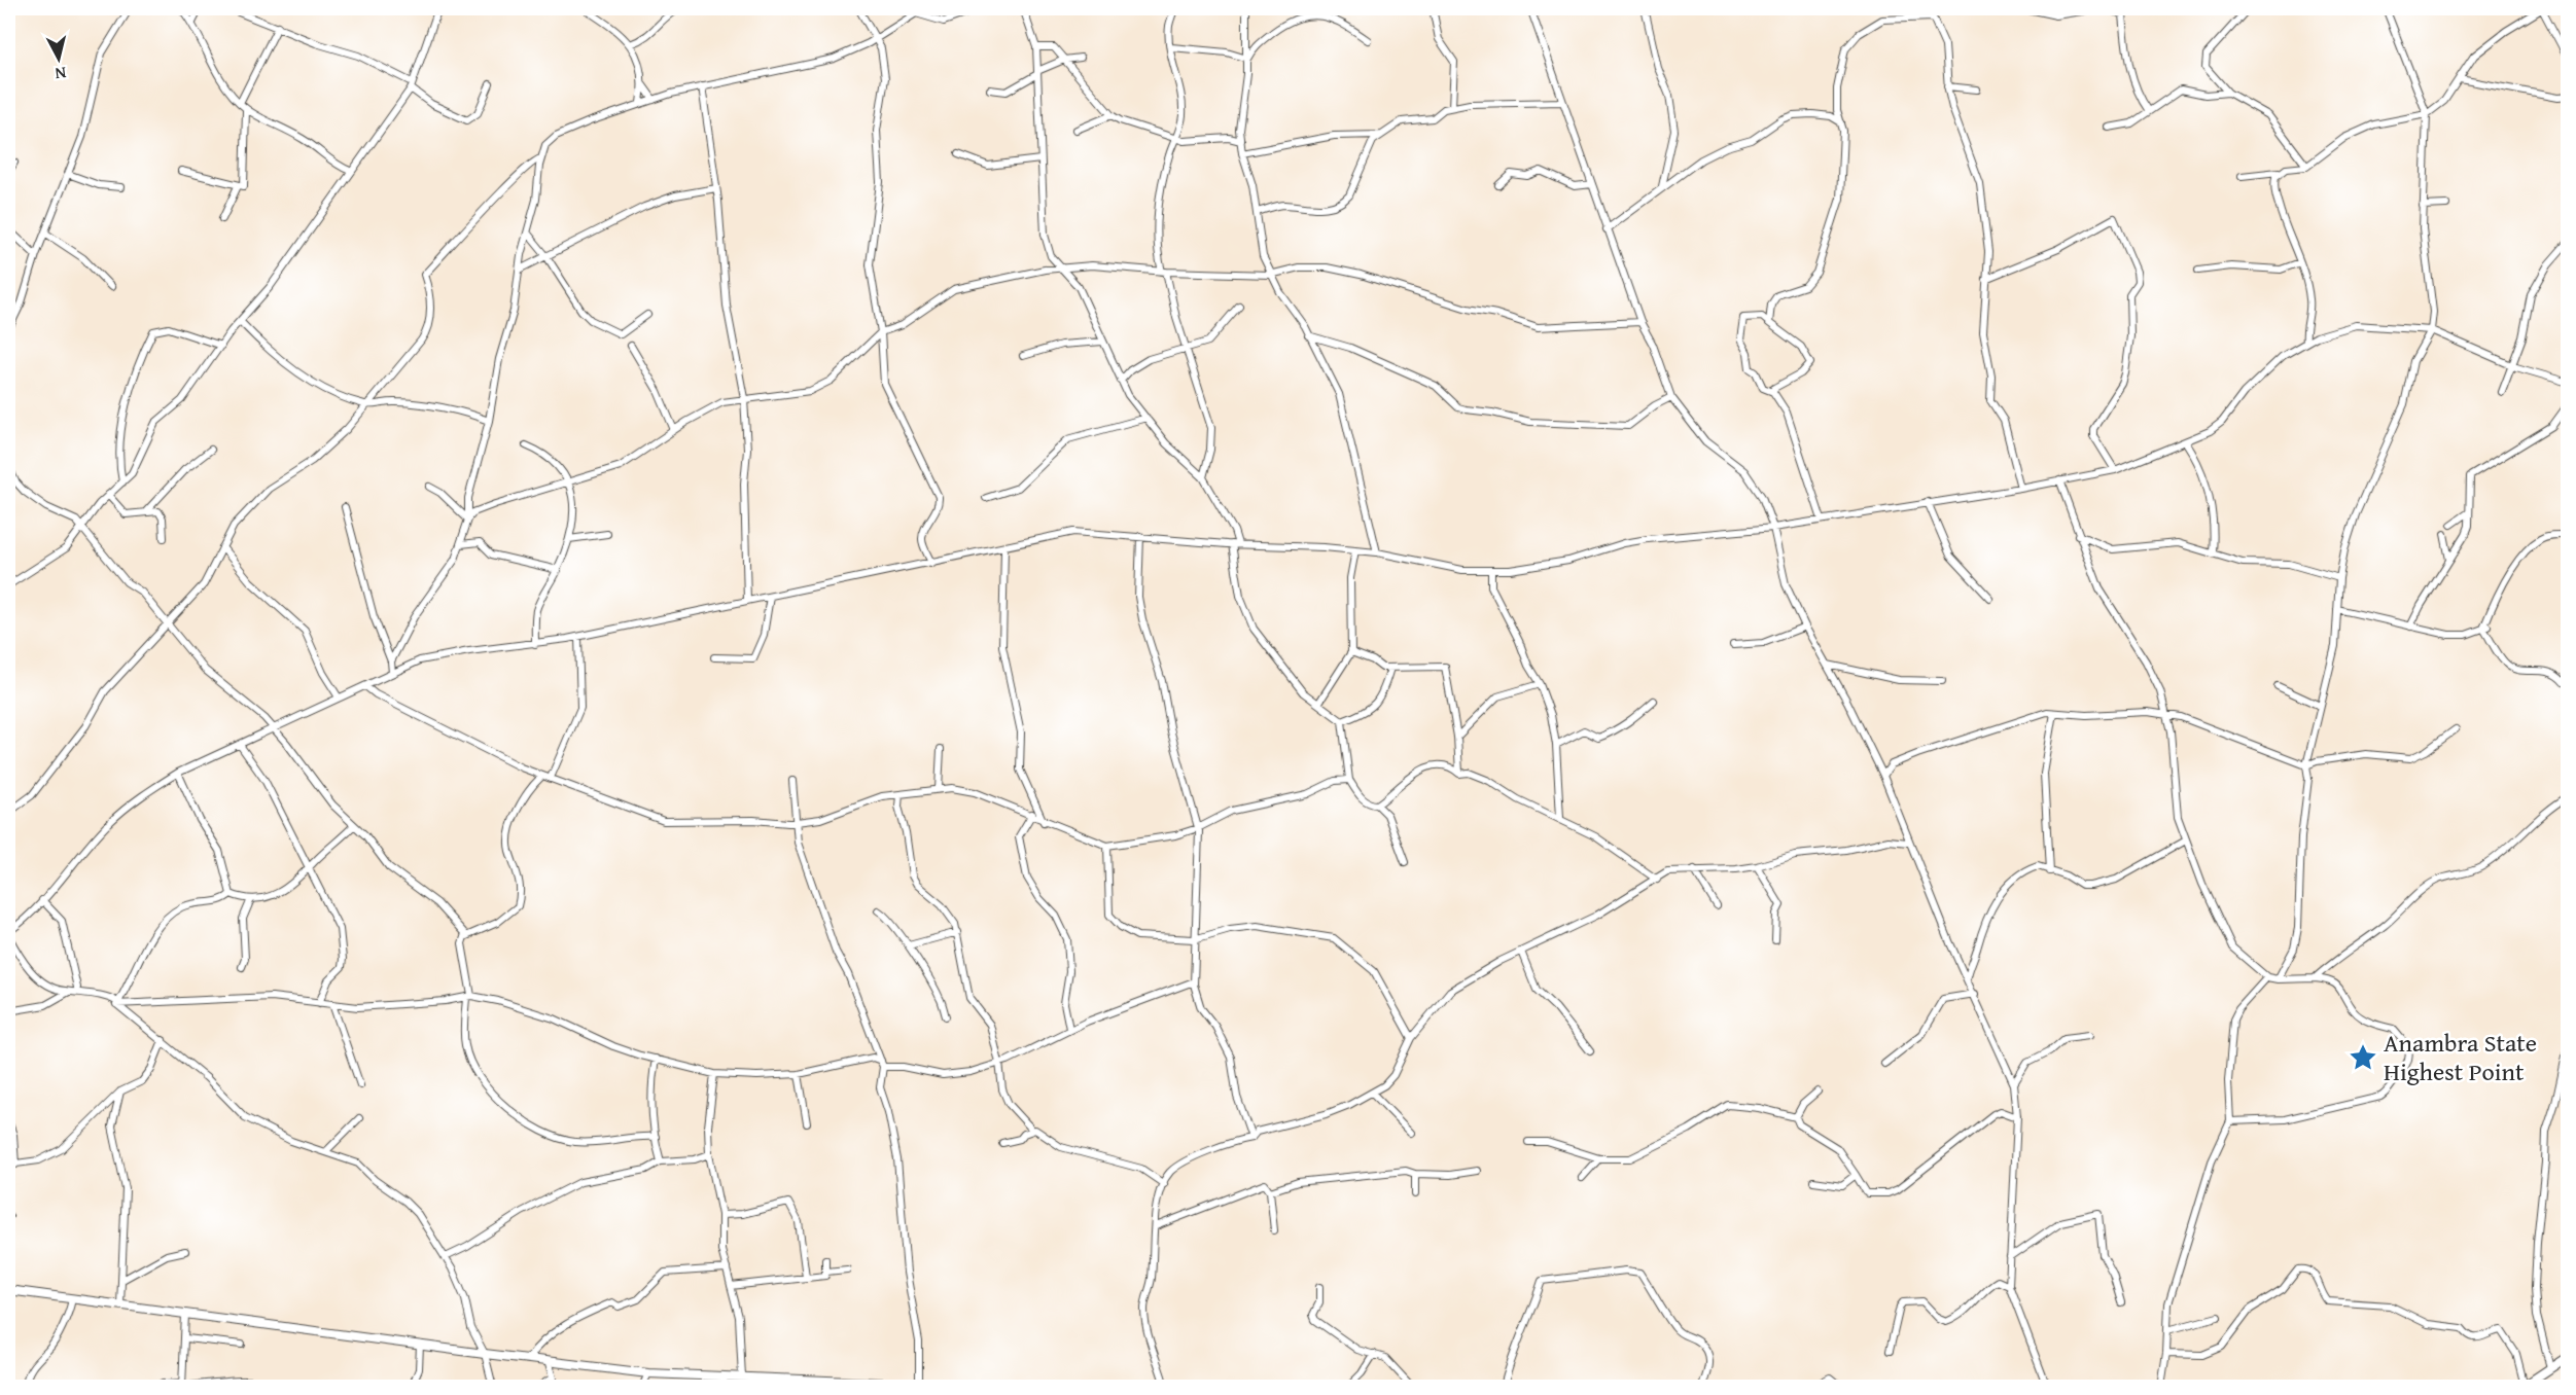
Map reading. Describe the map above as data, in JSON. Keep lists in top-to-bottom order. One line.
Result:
{"places":{"place":["Anambra State Highest Point"]},"north":"bottom"}
